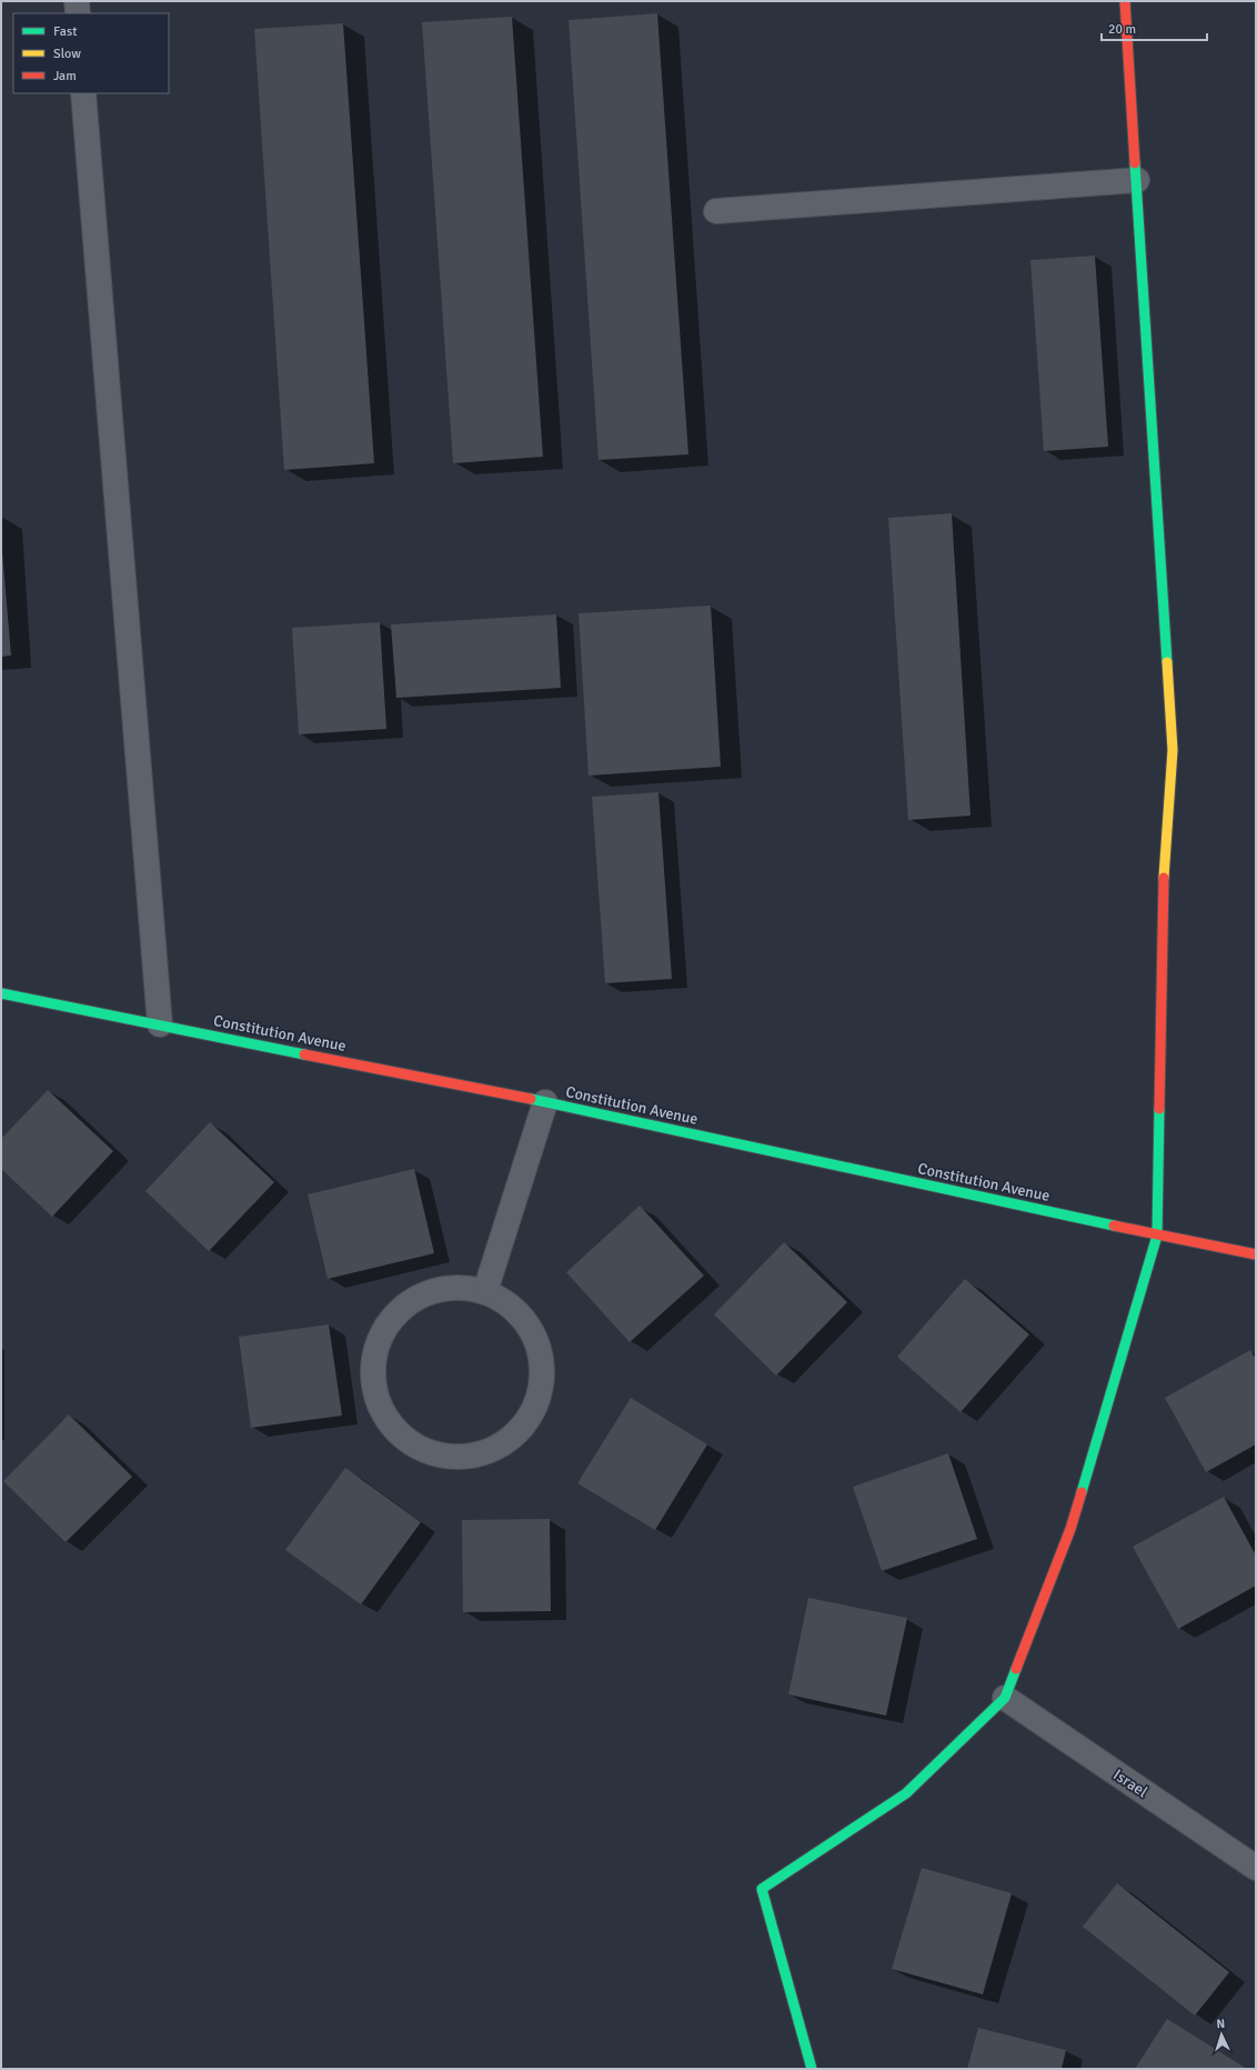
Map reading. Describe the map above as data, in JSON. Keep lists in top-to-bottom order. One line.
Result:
{"streets":{"street":["Constitution Avenue","Israel"]},"legend":["Fast","Slow","Jam"],"scale_bar":"20 m","north":"top"}
